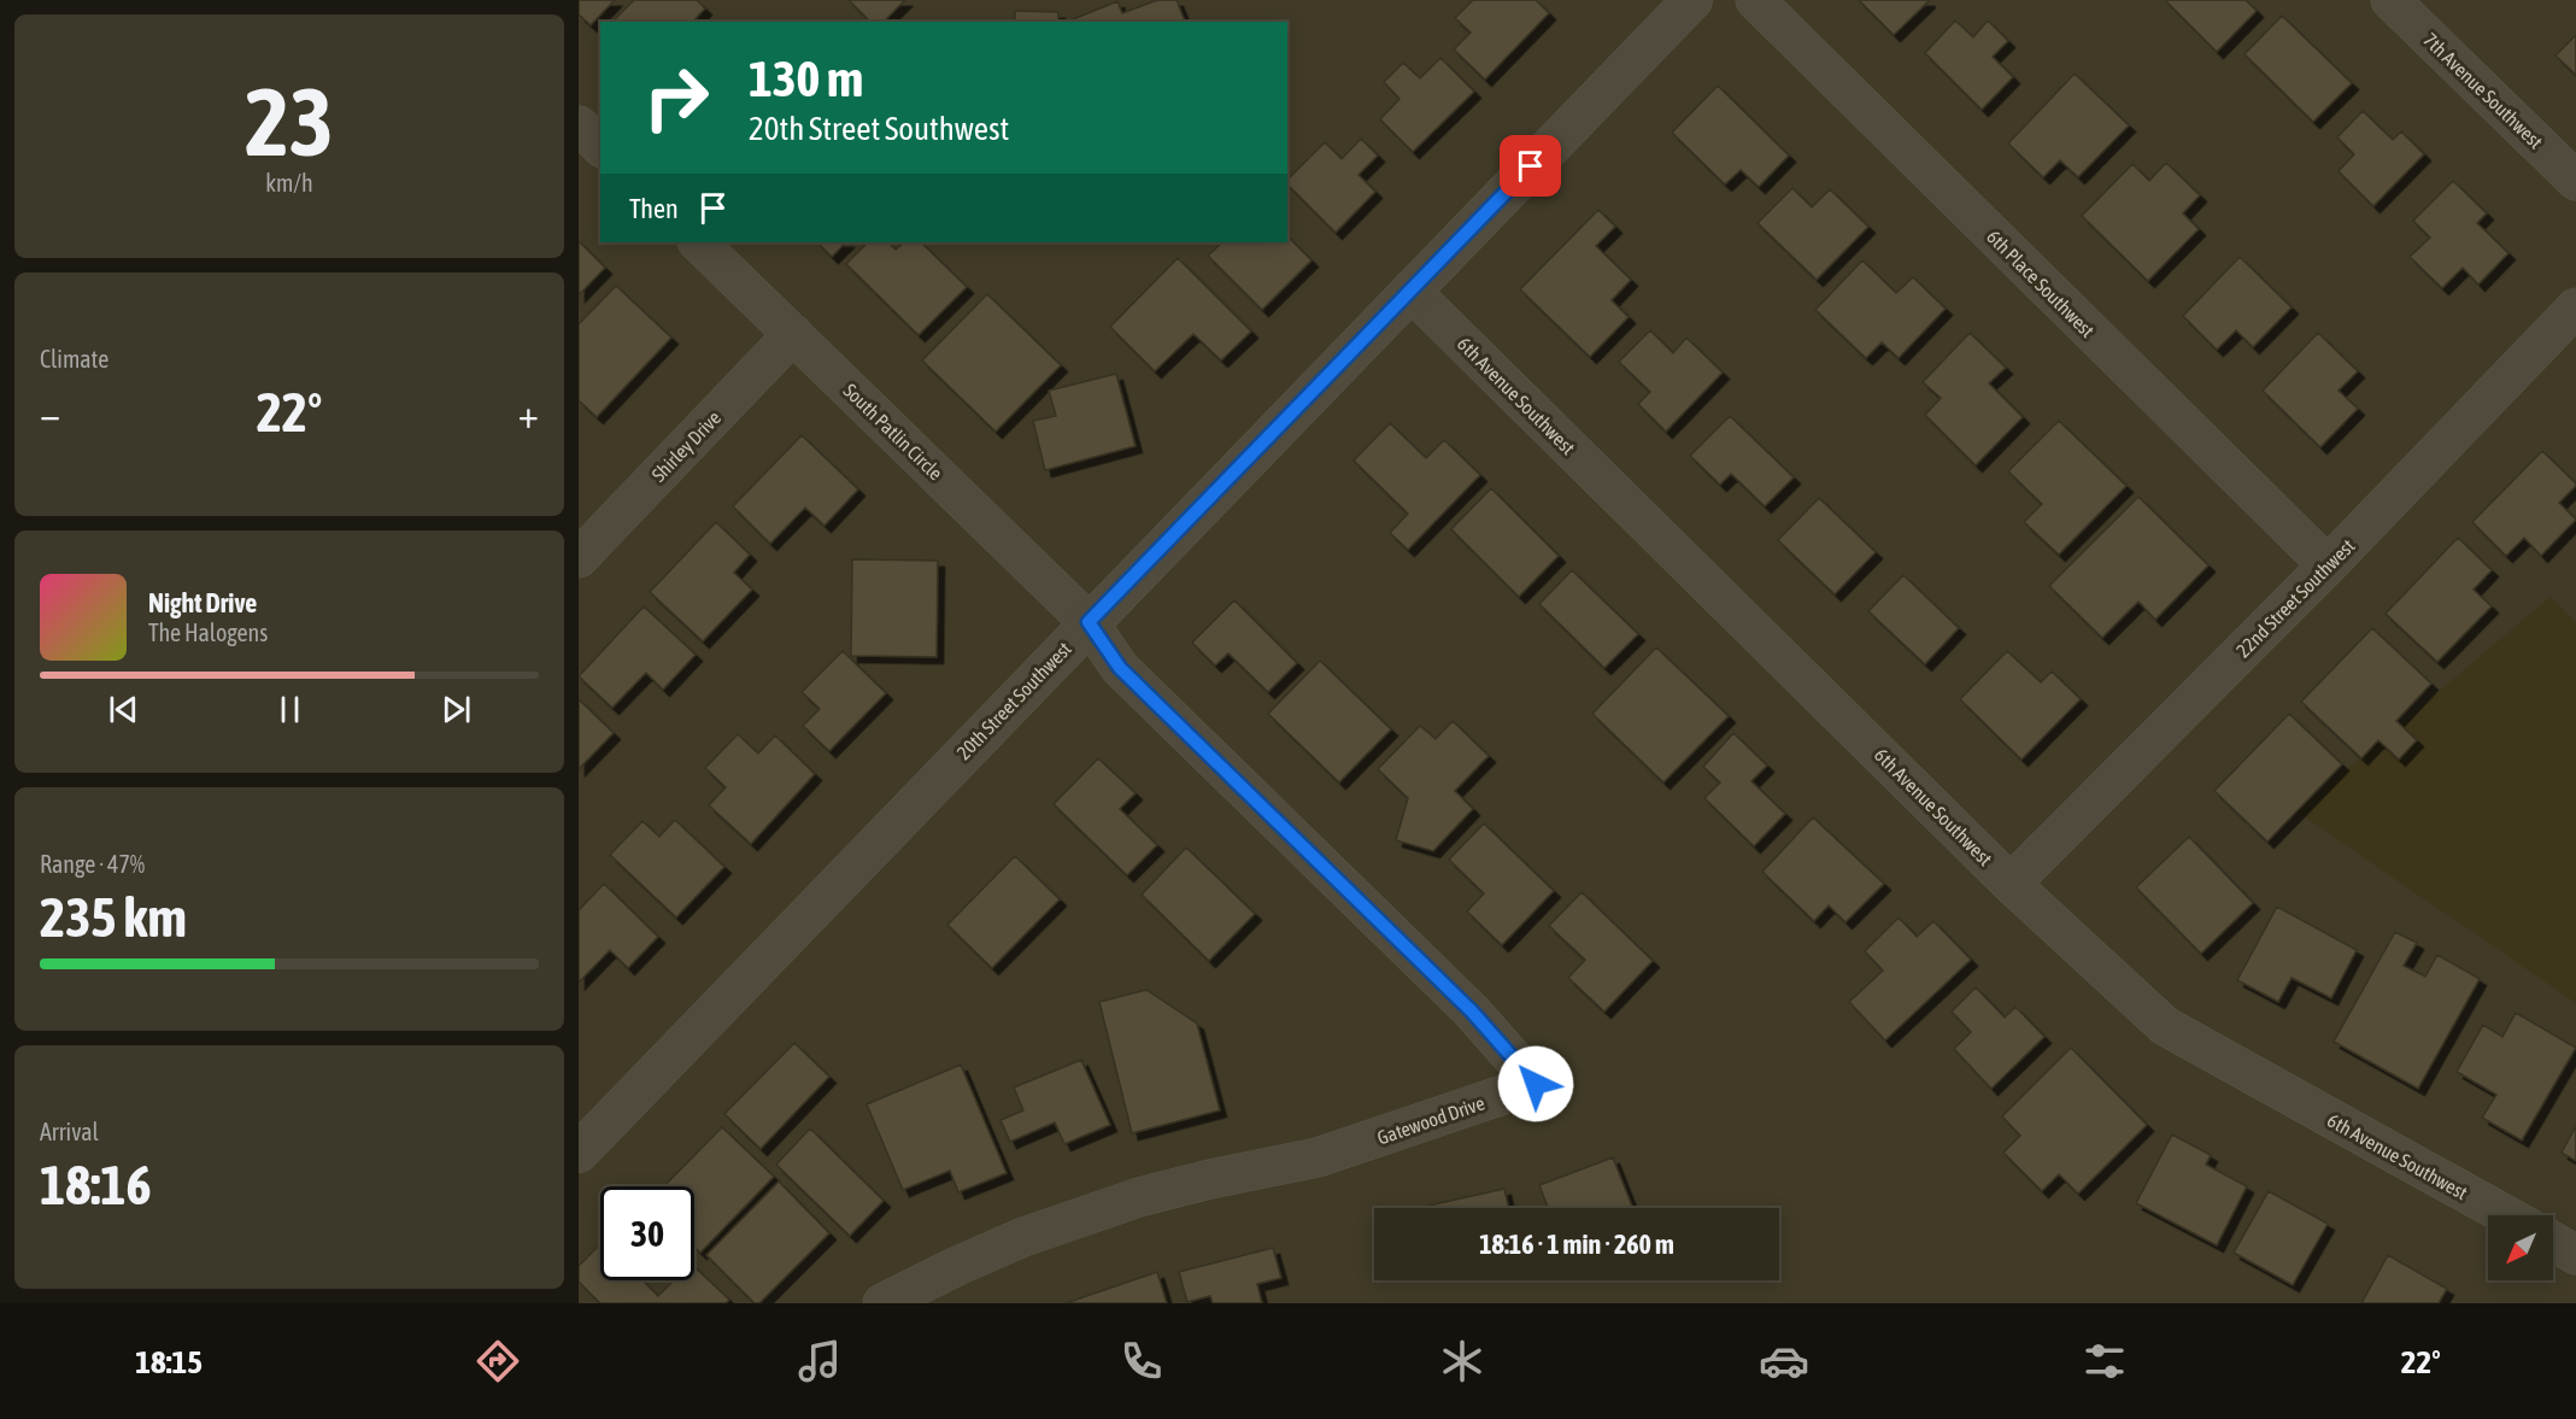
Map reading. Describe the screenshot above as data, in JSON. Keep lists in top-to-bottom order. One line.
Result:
{"streets":{"street":["7th Avenue Southwest","6th Place Southwest","6th Avenue Southwest","South Patlin Circle","Shirley Drive","22nd Street Southwest","20th Street Southwest","Gatewood Drive"]},"crossings":[["6th Place Southwest","22nd Street Southwest"],["6th Avenue Southwest","22nd Street Southwest"],["6th Avenue Southwest","20th Street Southwest"],["South Patlin Circle","Shirley Drive"],["South Patlin Circle","20th Street Southwest"],["South Patlin Circle","Gatewood Drive"],["20th Street Southwest","Gatewood Drive"]],"north":"bottom left","page":{"tile":[["23","km/h"],"Climate",["Range · 47%","235 km"],["Arrival","18:16"]],"turn":["130 m","20th Street Southwest"],"then":"Then","heat":["−","22°","+"],"song":["Night Drive","The Halogens"],"limit":"30","trip":"18:16 · 1 min · 260 m","tabs":["18:15","22°"]}}
